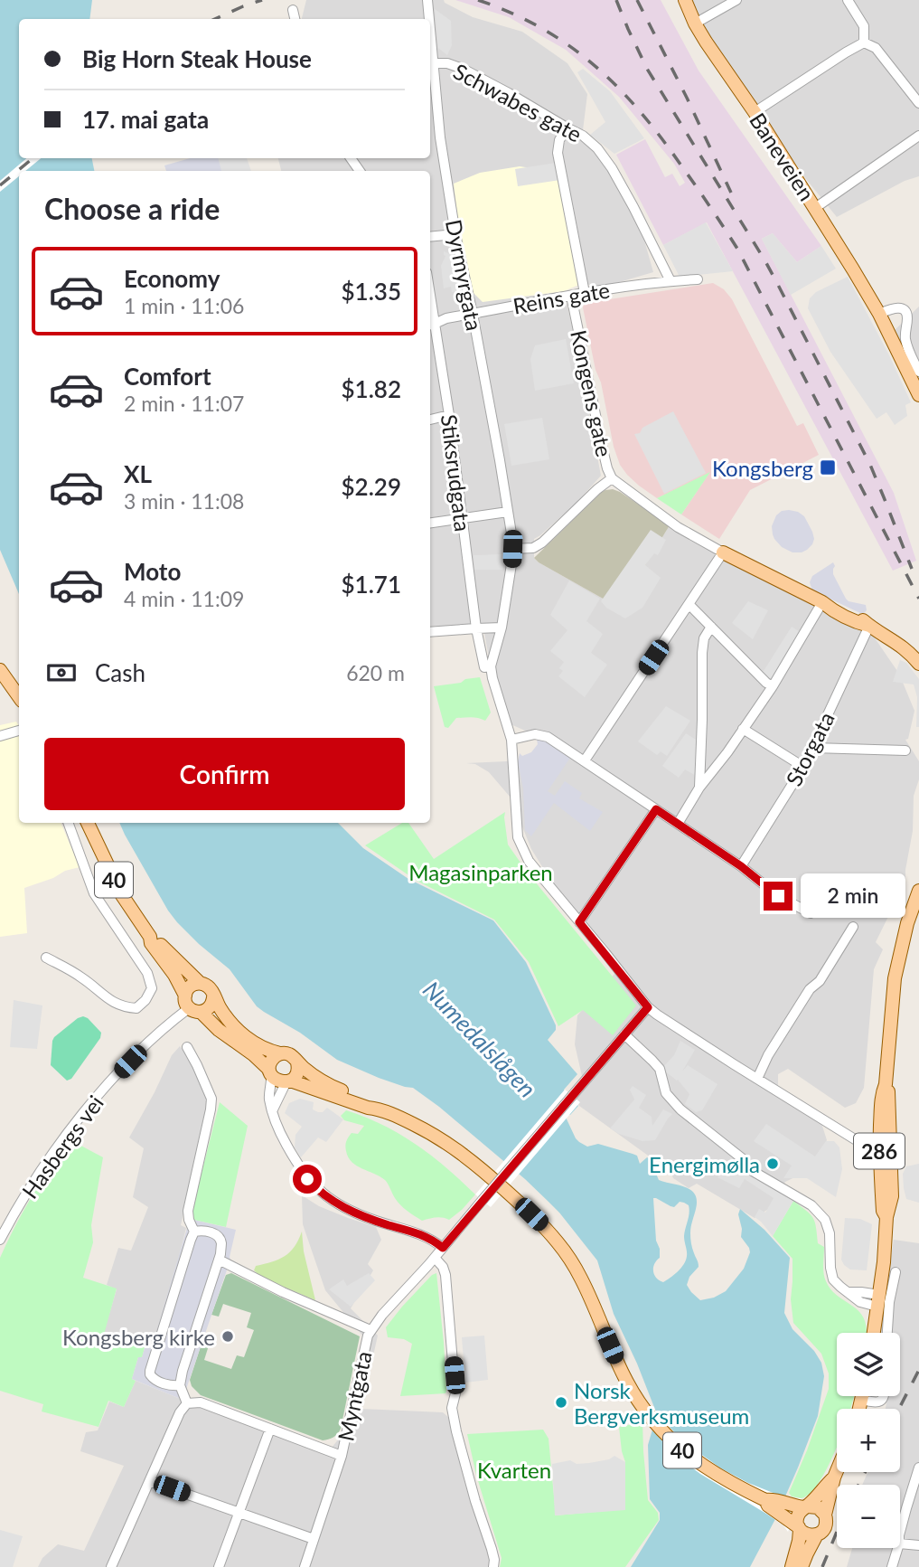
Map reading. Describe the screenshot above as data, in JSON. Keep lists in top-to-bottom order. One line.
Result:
{"streets":{"main road":["Baneveien","40","286"],"street":["Schwabes gate","Dyrmyrgata","Reins gate","Kongens gate","Stiksrudgata","Storgata","Hasbergs vei","Myntgata"]},"crossings":[["Schwabes gate","Dyrmyrgata"],["Schwabes gate","Reins gate"],["Dyrmyrgata","Reins gate"],["Dyrmyrgata","Kongens gate"],["Dyrmyrgata","Stiksrudgata"],["Reins gate","Kongens gate"],["Reins gate","Stiksrudgata"],["40","Hasbergs vei"]],"water":["Numedalslågen"],"parks":["Magasinparken","Kvarten"],"places":{"transit":["Kongsberg"],"other":["Energimølla","Kongsberg kirke","Norsk Bergverksmuseum"]},"page":{"banner":["Big Horn Steak House","17. mai gata"],"heading":"Choose a ride","list":[{"name":"Economy","note":"1 min · 11:06","value":"$1.35"},{"name":"Comfort","note":"2 min · 11:07","value":"$1.82"},{"name":"XL","note":"3 min · 11:08","value":"$2.29"},{"name":"Moto","note":"4 min · 11:09","value":"$1.71"}],"pay":["Cash","620 m"],"buttons":"Confirm","bubble":"2 min","map_buttons":["+","−"]}}
